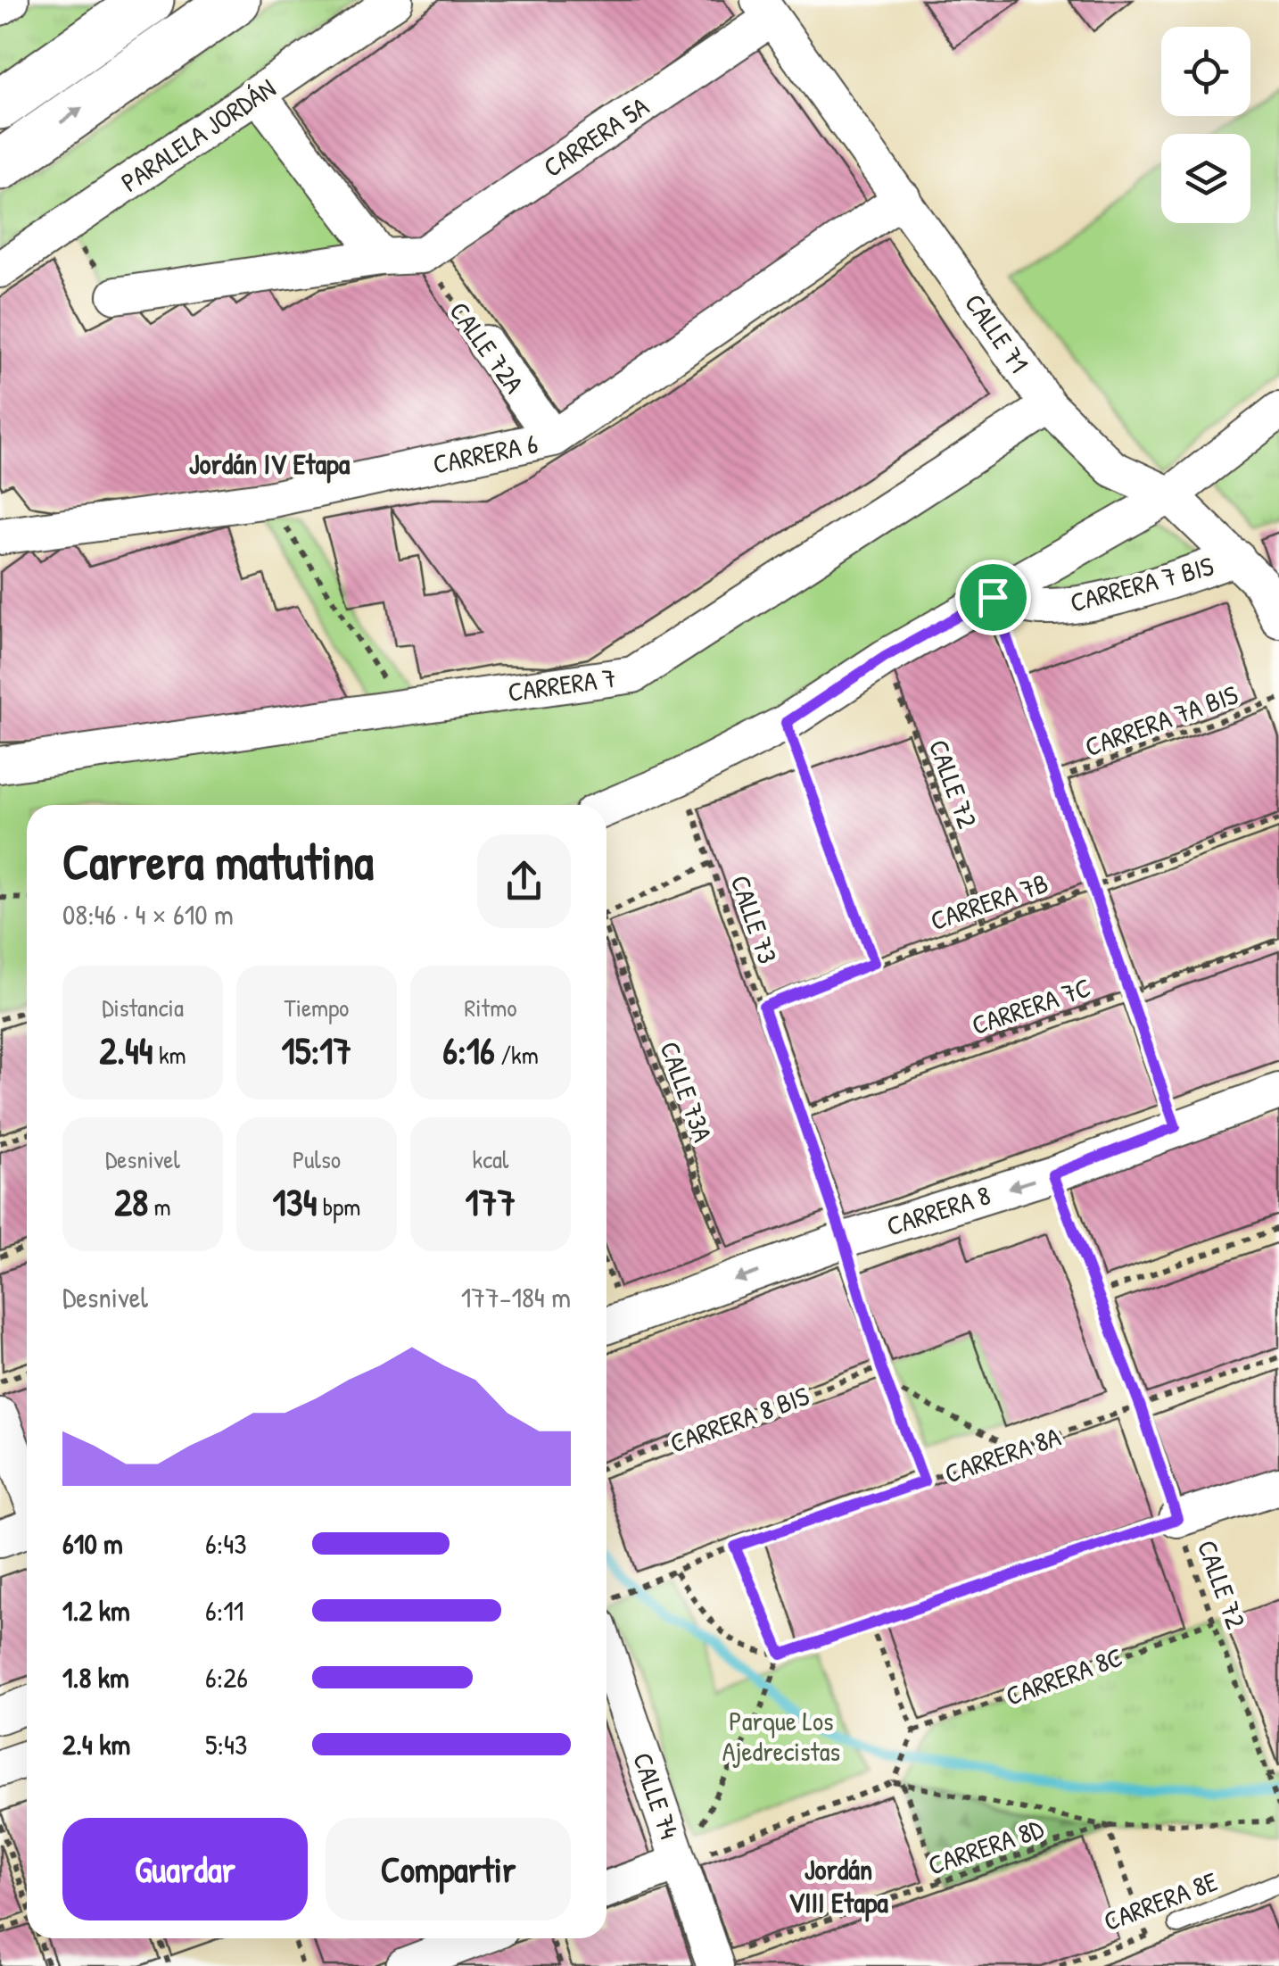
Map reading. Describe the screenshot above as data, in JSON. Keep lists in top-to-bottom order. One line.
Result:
{"streets":{"street":["PARALELA JORDÁN","CARRERA 5A","CALLE 71","CALLE 72A","CARRERA 6","CARRERA 7 BIS","CARRERA 7","CARRERA 8","CALLE 74"],"lane":["CARRERA 8E"],"path":["CARRERA 7A BIS","CALLE 72","CARRERA 7B","CALLE 73","CARRERA 7C","CALLE 73A","CARRERA 8 BIS","CARRERA 8A","CARRERA 8C","CARRERA 8D"]},"crossings":[["CARRERA 5A","CALLE 71"],["CARRERA 5A","CALLE 72A"],["CALLE 71","CARRERA 6"],["CALLE 71","CARRERA 7 BIS"],["CALLE 71","CARRERA 7"],["CALLE 72A","CARRERA 6"],["CARRERA 7 BIS","CALLE 72"],["CARRERA 7 BIS","CALLE 73"],["CALLE 72","CARRERA 7B"],["CALLE 72","CARRERA 8"],["CALLE 72","CARRERA 8A"],["CALLE 72","CARRERA 8C"],["CARRERA 7B","CALLE 73"],["CALLE 73","CARRERA 7C"],["CALLE 73","CARRERA 8"],["CALLE 73","CARRERA 8 BIS"],["CALLE 73","CARRERA 8A"],["CALLE 73A","CARRERA 8"],["CALLE 74","CARRERA 8D"]],"one_way":["CARRERA 8"],"districts":["Jordán IV Etapa","Jordán VIII Etapa"],"parks":["Parque Los Ajedrecistas"],"page":{"heading":["Carrera matutina","08:46 · 4 × 610 m"],"stats":[["Distancia","2.44 km"],["Tiempo","15:17"],["Ritmo","6:16 /km"],["Desnivel","28 m"],["Pulso","134 bpm"],["kcal","177"]],"chart":["Desnivel","177–184 m"],"list":[{"name":"610 m","note":"6:43"},{"name":"1.2 km","note":"6:11"},{"name":"1.8 km","note":"6:26"},{"name":"2.4 km","note":"5:43"}],"buttons":["Guardar","Compartir"]}}
